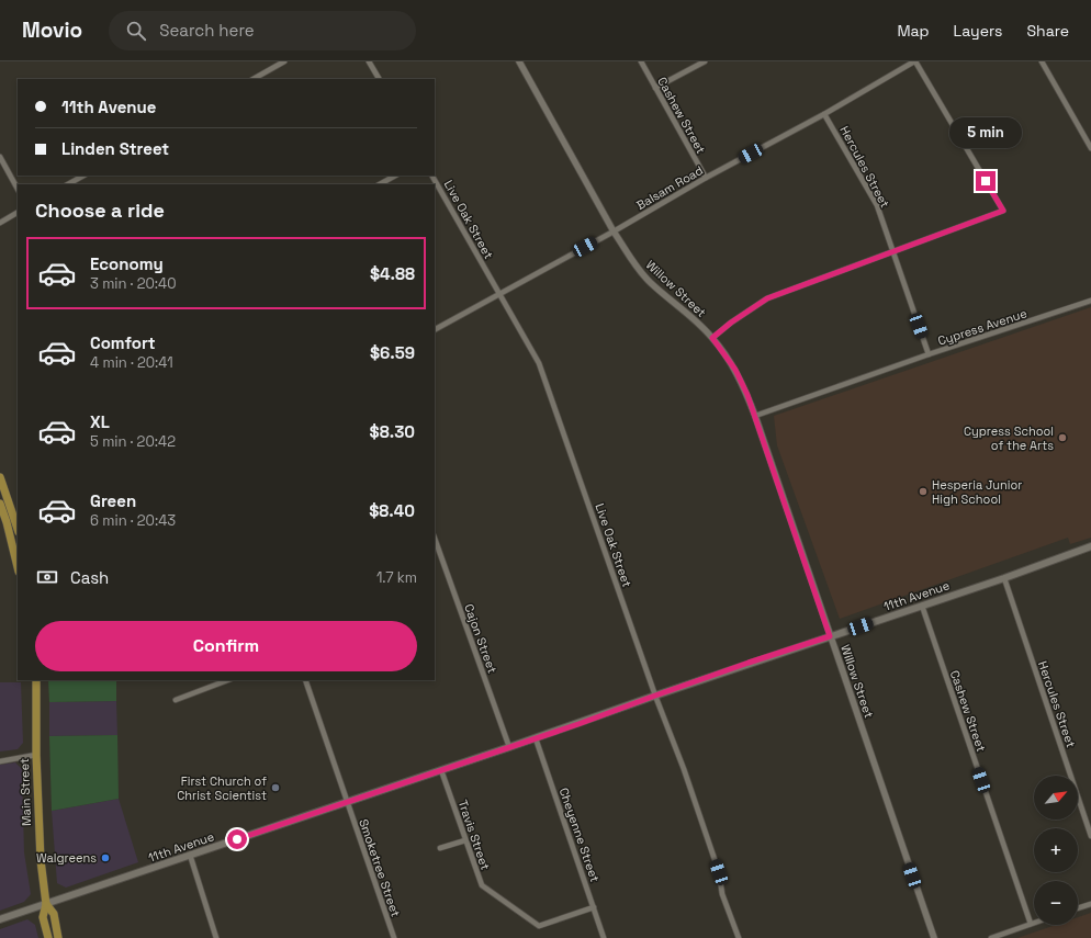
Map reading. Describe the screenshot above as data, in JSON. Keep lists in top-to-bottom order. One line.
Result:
{"streets":{"main road":["11th Avenue","Main Street"],"street":["Cashew Street","Hercules Street","Balsam Road","Live Oak Street","Willow Street","Cypress Avenue","Cajon Street","Travis Street","Cheyenne Street","Smoketree Street"]},"crossings":[["Cashew Street","Balsam Road"],["Cashew Street","11th Avenue"],["Hercules Street","Balsam Road"],["Hercules Street","Cypress Avenue"],["Hercules Street","11th Avenue"],["Balsam Road","Live Oak Street"],["Balsam Road","Willow Street"],["Live Oak Street","11th Avenue"],["Willow Street","Cypress Avenue"],["Willow Street","11th Avenue"],["11th Avenue","Cajon Street"],["11th Avenue","Main Street"],["11th Avenue","Travis Street"],["11th Avenue","Cheyenne Street"],["11th Avenue","Smoketree Street"],["Travis Street","Cheyenne Street"]],"places":["Cypress School of the Arts","Hesperia Junior High School","First Church of Christ Scientist","Walgreens"],"north":"top right","page":{"header":"Movio","search":"Search here","nav":["Map","Layers","Share"],"banner":["11th Avenue","Linden Street"],"bubble":"5 min","heading":"Choose a ride","list":[{"name":"Economy","note":"3 min · 20:40","value":"$4.88"},{"name":"Comfort","note":"4 min · 20:41","value":"$6.59"},{"name":"XL","note":"5 min · 20:42","value":"$8.30"},{"name":"Green","note":"6 min · 20:43","value":"$8.40"}],"pay":["Cash","1.7 km"],"buttons":"Confirm","map_buttons":["+","−"]}}
